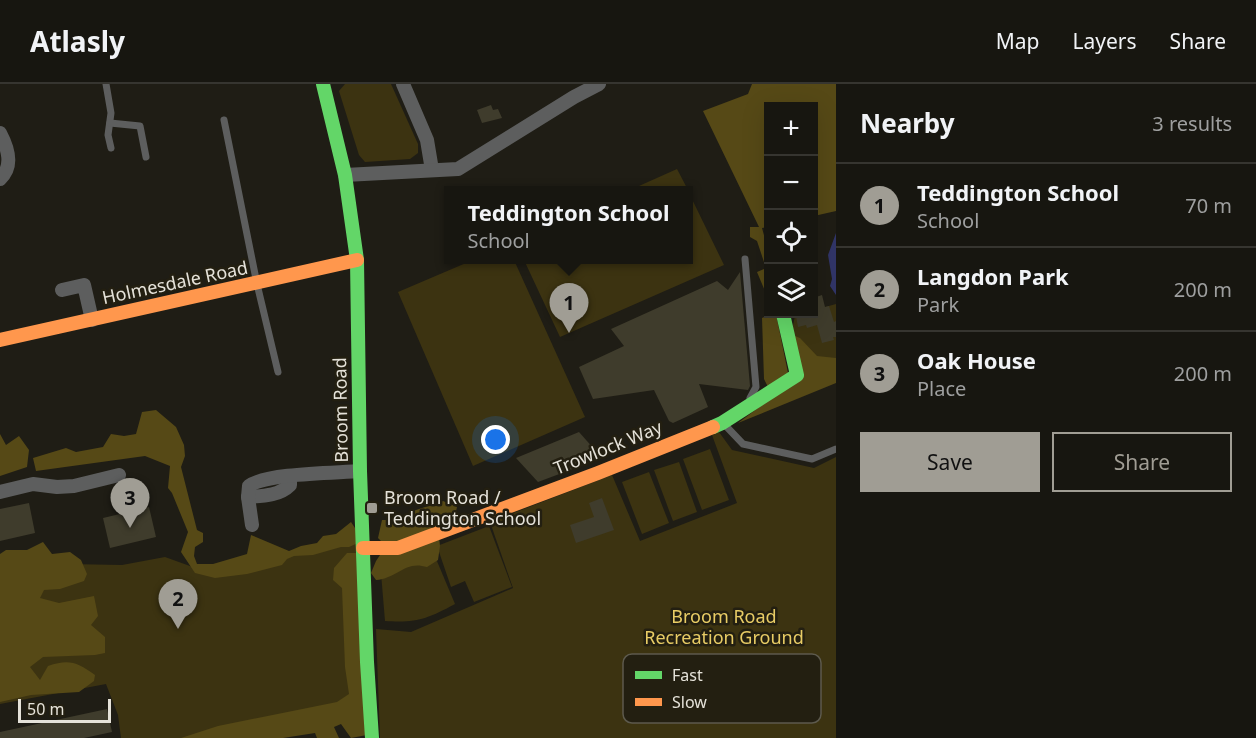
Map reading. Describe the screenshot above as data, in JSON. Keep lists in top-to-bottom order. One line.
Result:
{"streets":{"street":["Holmesdale Road","Broom Road","Trowlock Way"]},"crossings":[["Holmesdale Road","Broom Road"],["Broom Road","Trowlock Way"]],"parks":["Broom Road Recreation Ground"],"places":{"transit":["Broom Road / Teddington School"]},"legend":["Fast","Slow"],"scale_bar":"50 m","page":{"header":"Atlasly","nav":["Map","Layers","Share"],"heading":["Nearby","3 results"],"map_buttons":["+","−"],"list":[{"mark":"1","name":"Teddington School","note":"School","value":"70 m"},{"mark":"2","name":"Langdon Park","note":"Park","value":"200 m"},{"mark":"3","name":"Oak House","note":"Place","value":"200 m"}],"popup":["Teddington School","School"],"pins":["1","3","2"],"buttons":["Save","Share"],"scale":"50 m"}}
